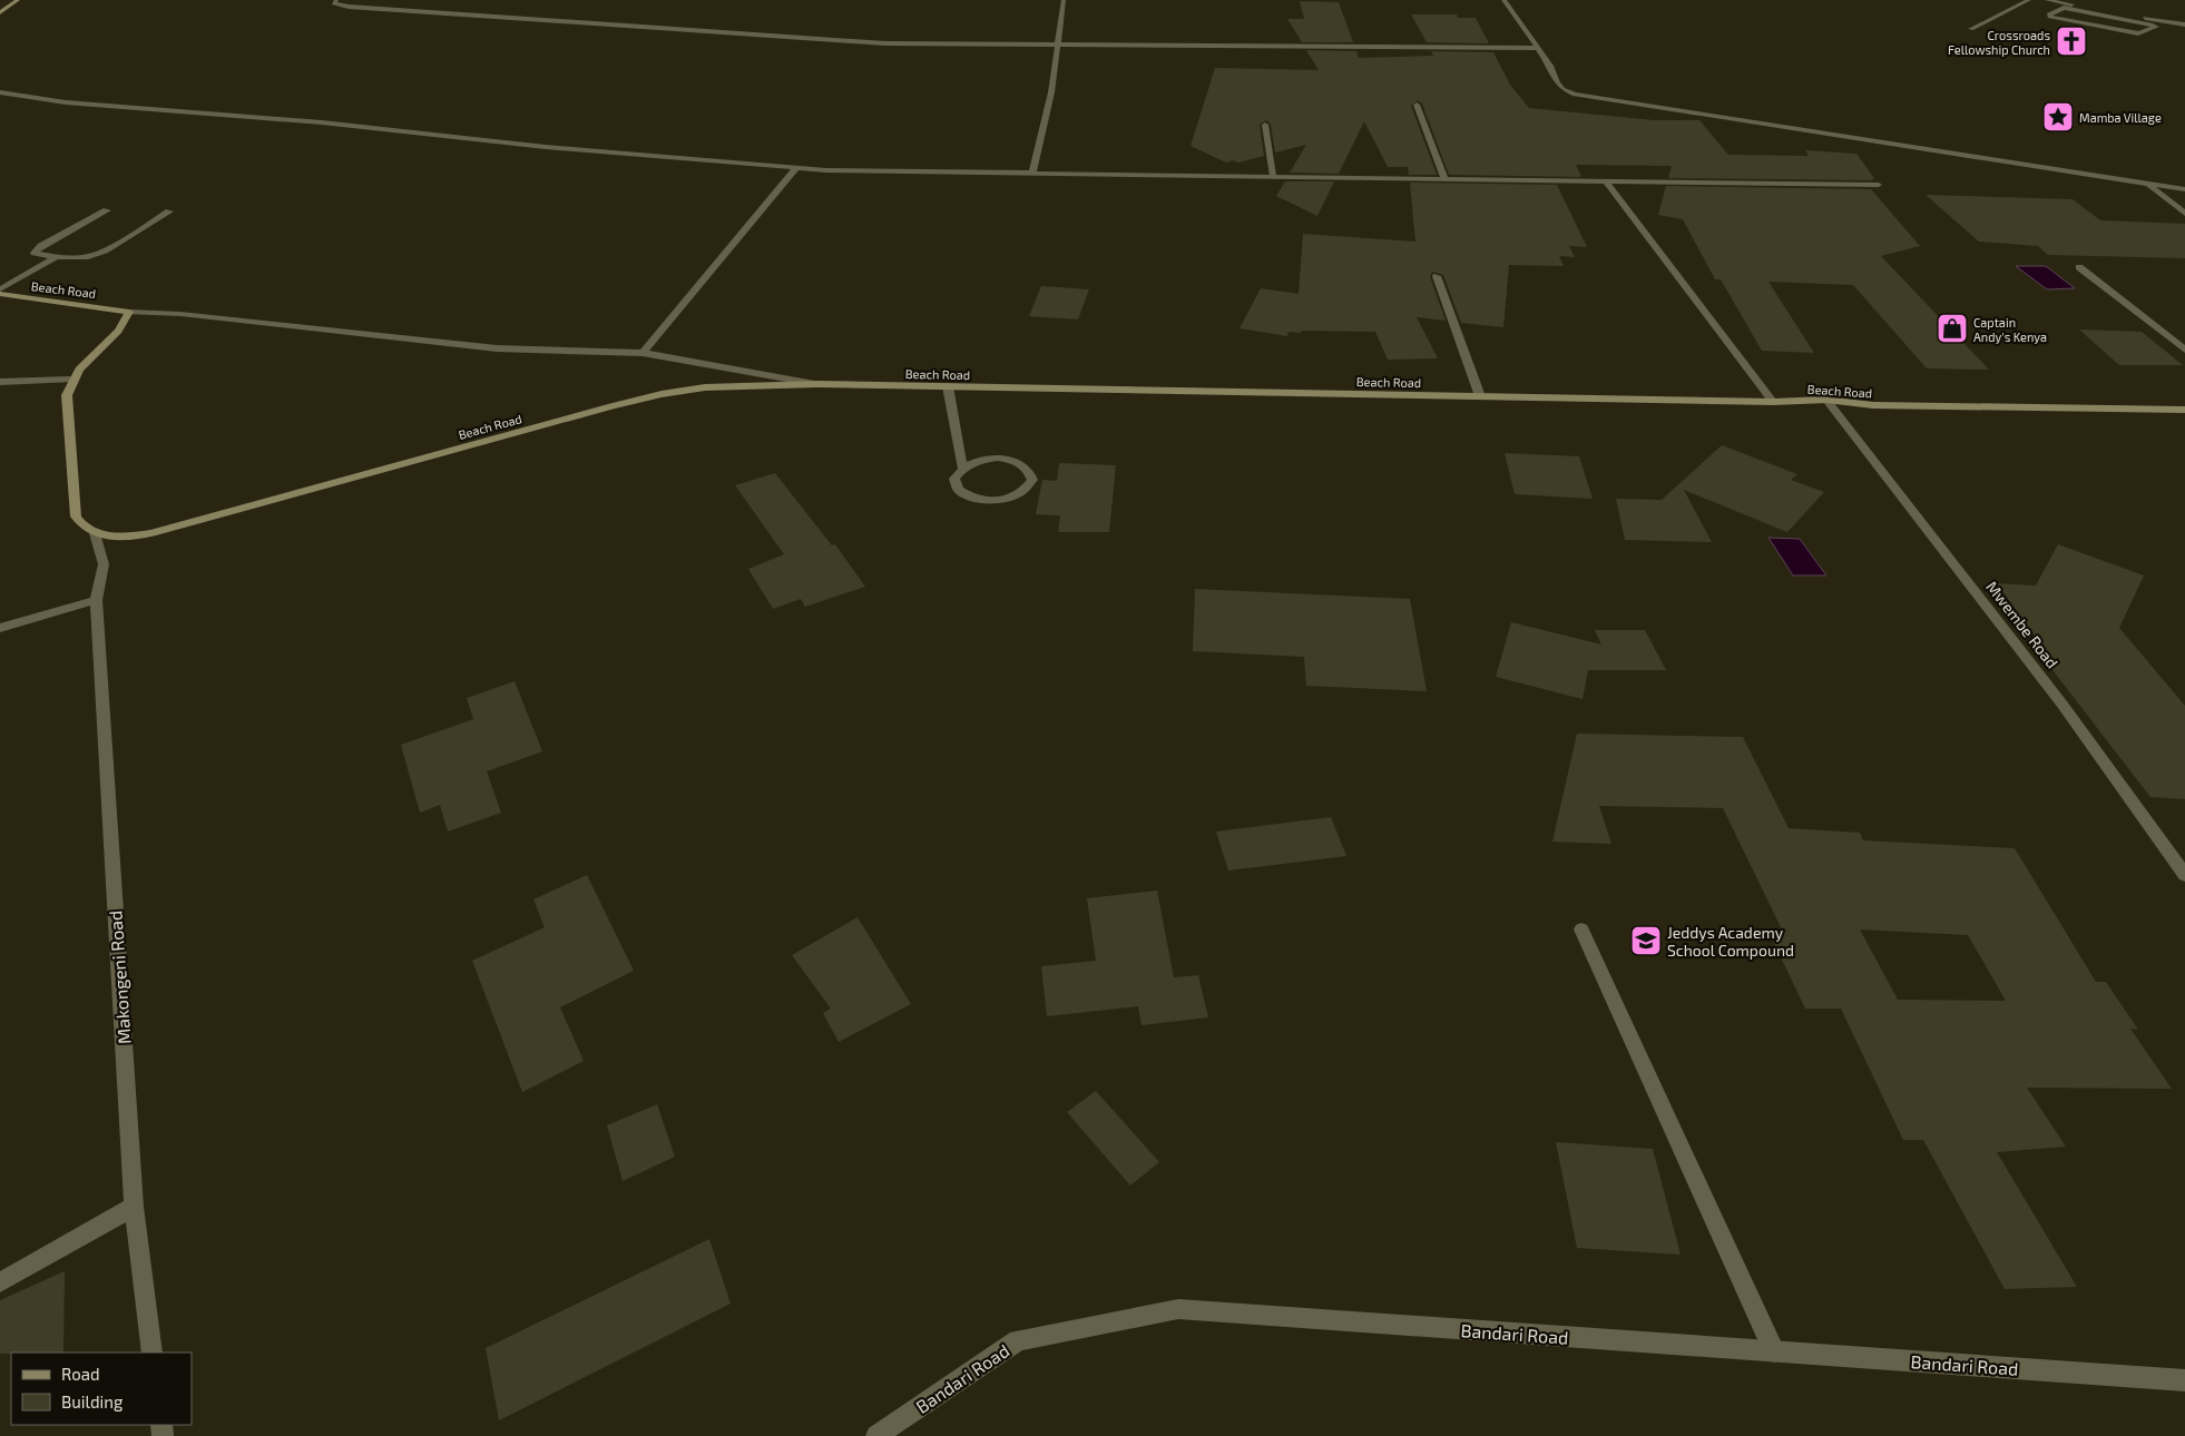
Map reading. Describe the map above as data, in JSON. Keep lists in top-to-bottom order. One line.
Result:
{"streets":{"main road":["Beach Road"],"street":["Mwembe Road","Makongeni Road","Bandari Road"]},"crossings":[["Beach Road","Mwembe Road"],["Beach Road","Makongeni Road"]],"places":{"church":["Crossroads Fellowship Church"],"place":["Mamba Village"],"shop":["Captain Andy's Kenya"],"school or university":["Jeddys Academy School Compound"]},"legend":["Road","Building"]}
